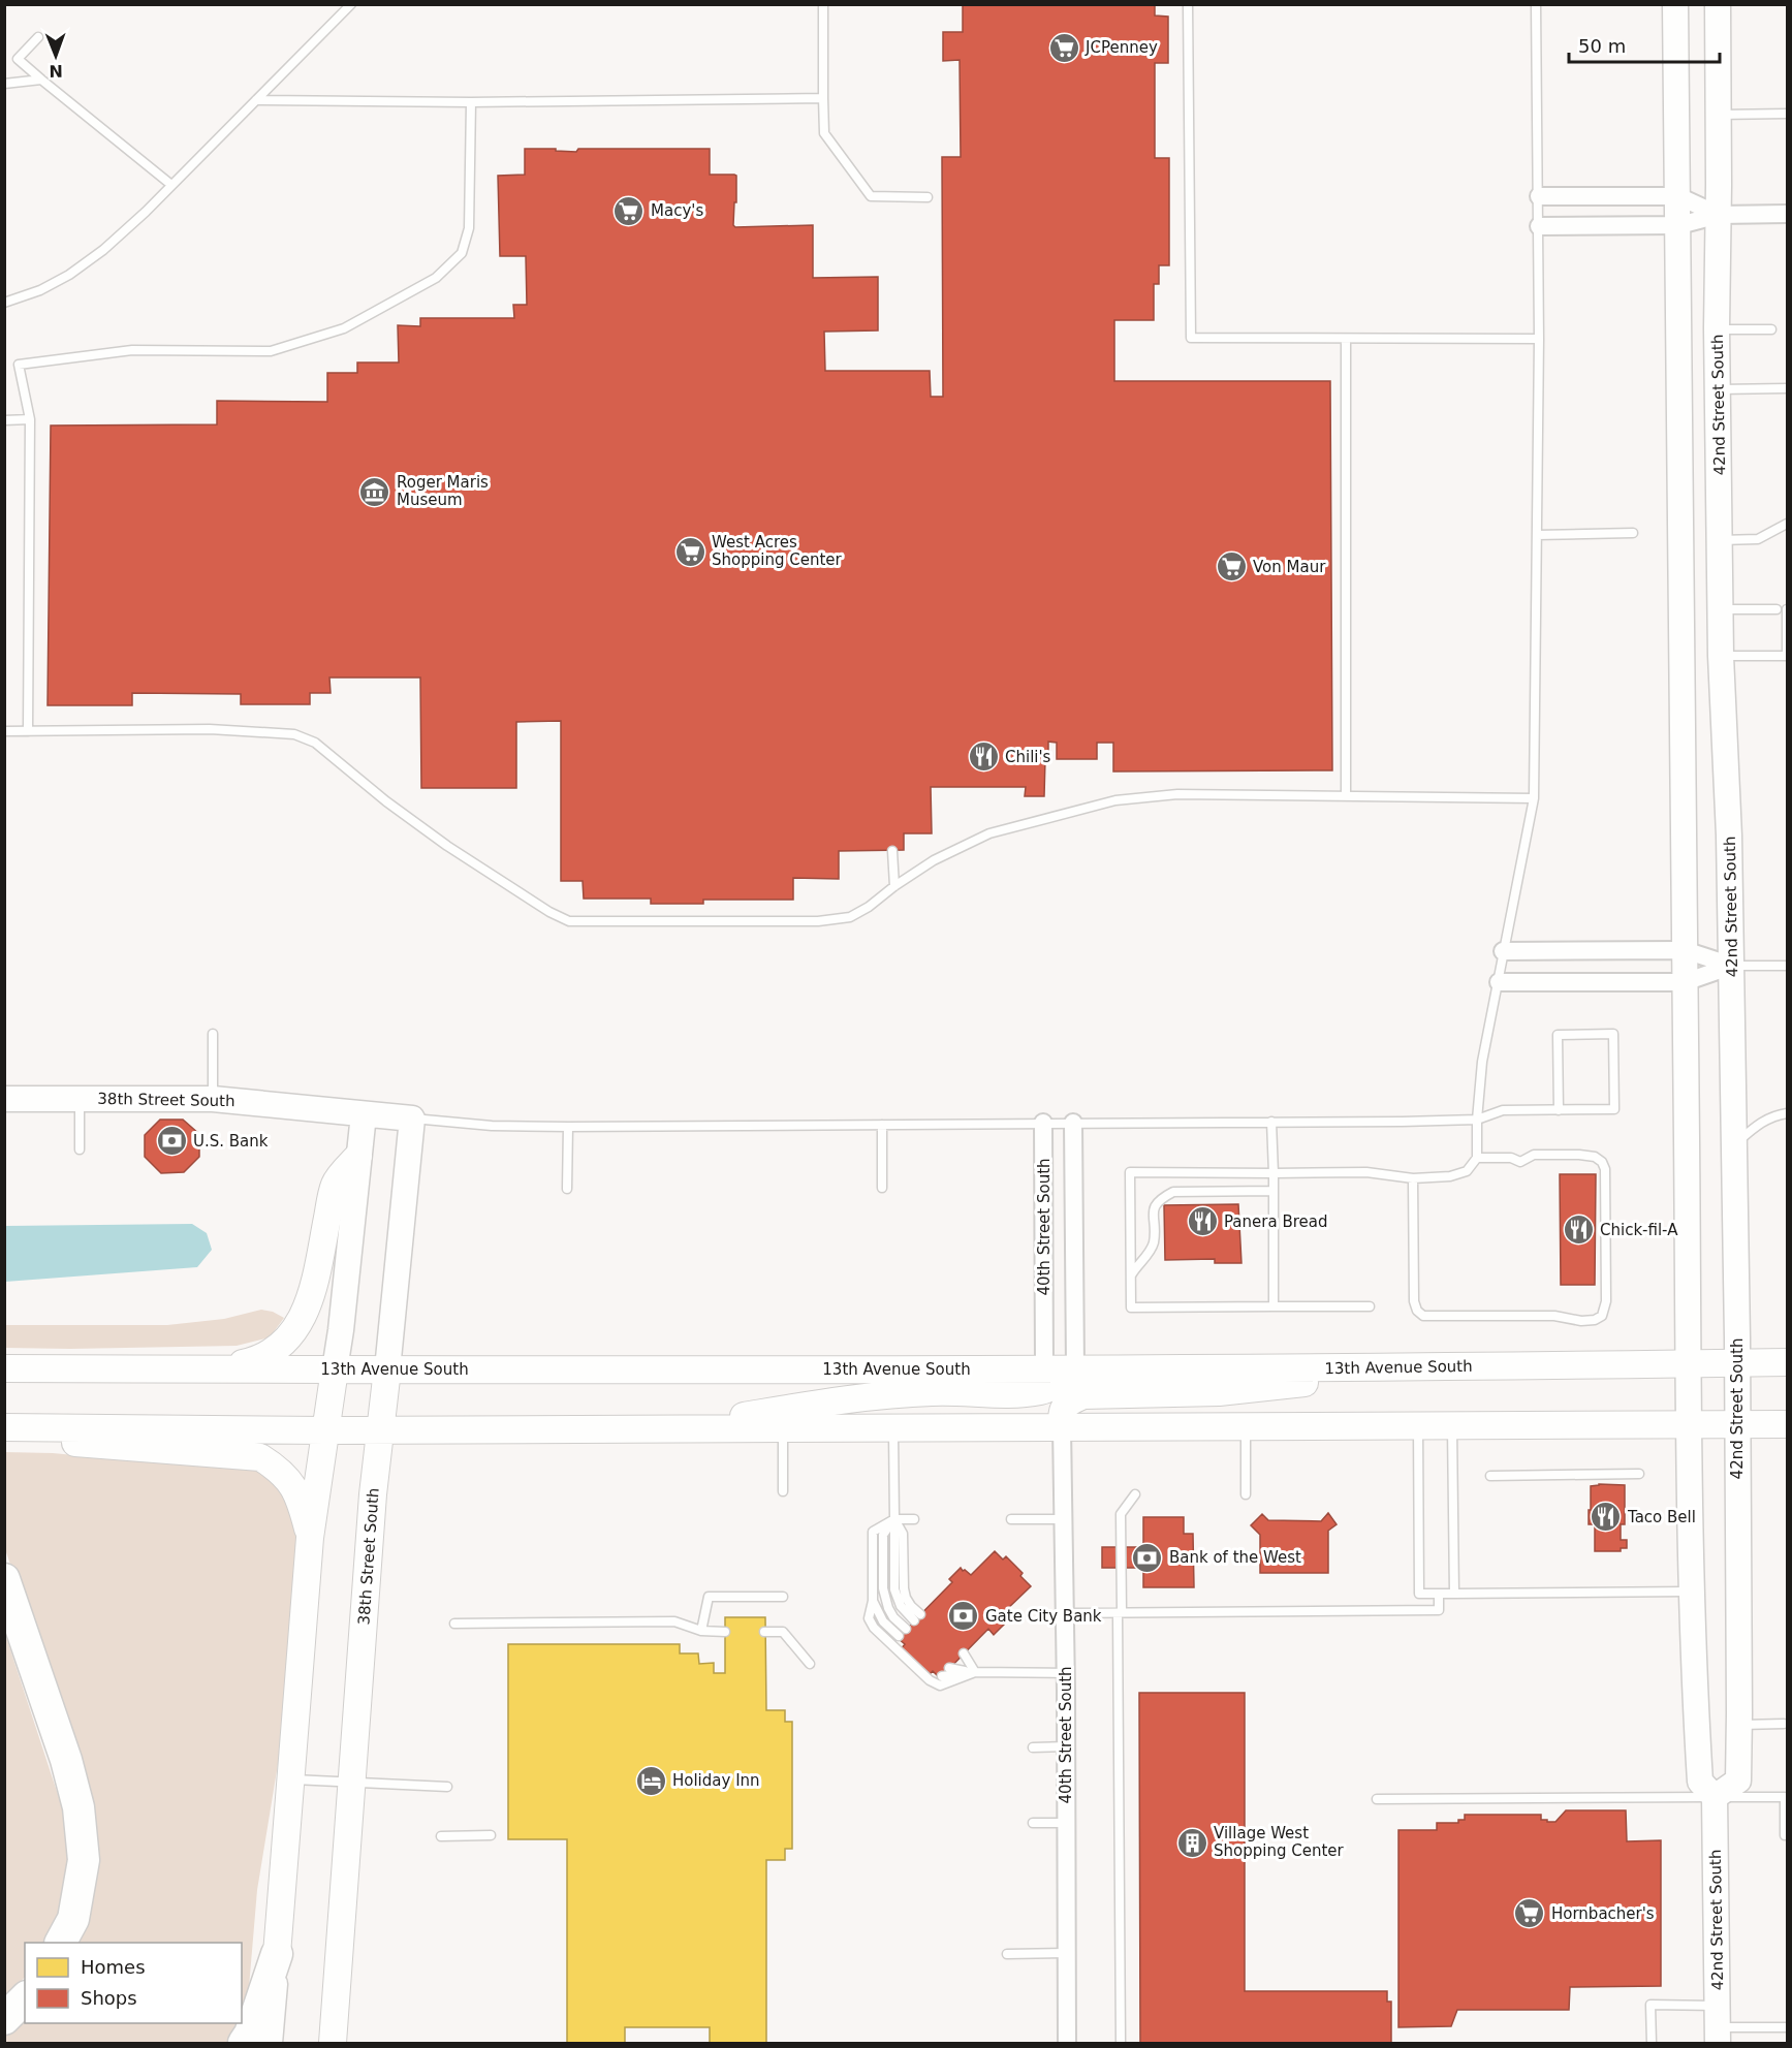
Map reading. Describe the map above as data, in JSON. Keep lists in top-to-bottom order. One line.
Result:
{"streets":{"main road":["42nd Street South","38th Street South","13th Avenue South"],"street":["40th Street South"]},"crossings":[["42nd Street South","13th Avenue South"],["38th Street South","13th Avenue South"],["40th Street South","13th Avenue South"]],"places":{"supermarket":["JCPenney","Macy's","West Acres Shopping Center","Von Maur","Hornbacher's"],"museum":["Roger Maris Museum"],"restaurant":["Chili's","Panera Bread","Chick-fil-A","Taco Bell"],"bank":["U.S. Bank","Bank of the West","Gate City Bank"],"hotel":["Holiday Inn"],"building":["Village West Shopping Center"]},"legend":["Homes","Shops"],"scale_bar":"50 m","north":"bottom"}
